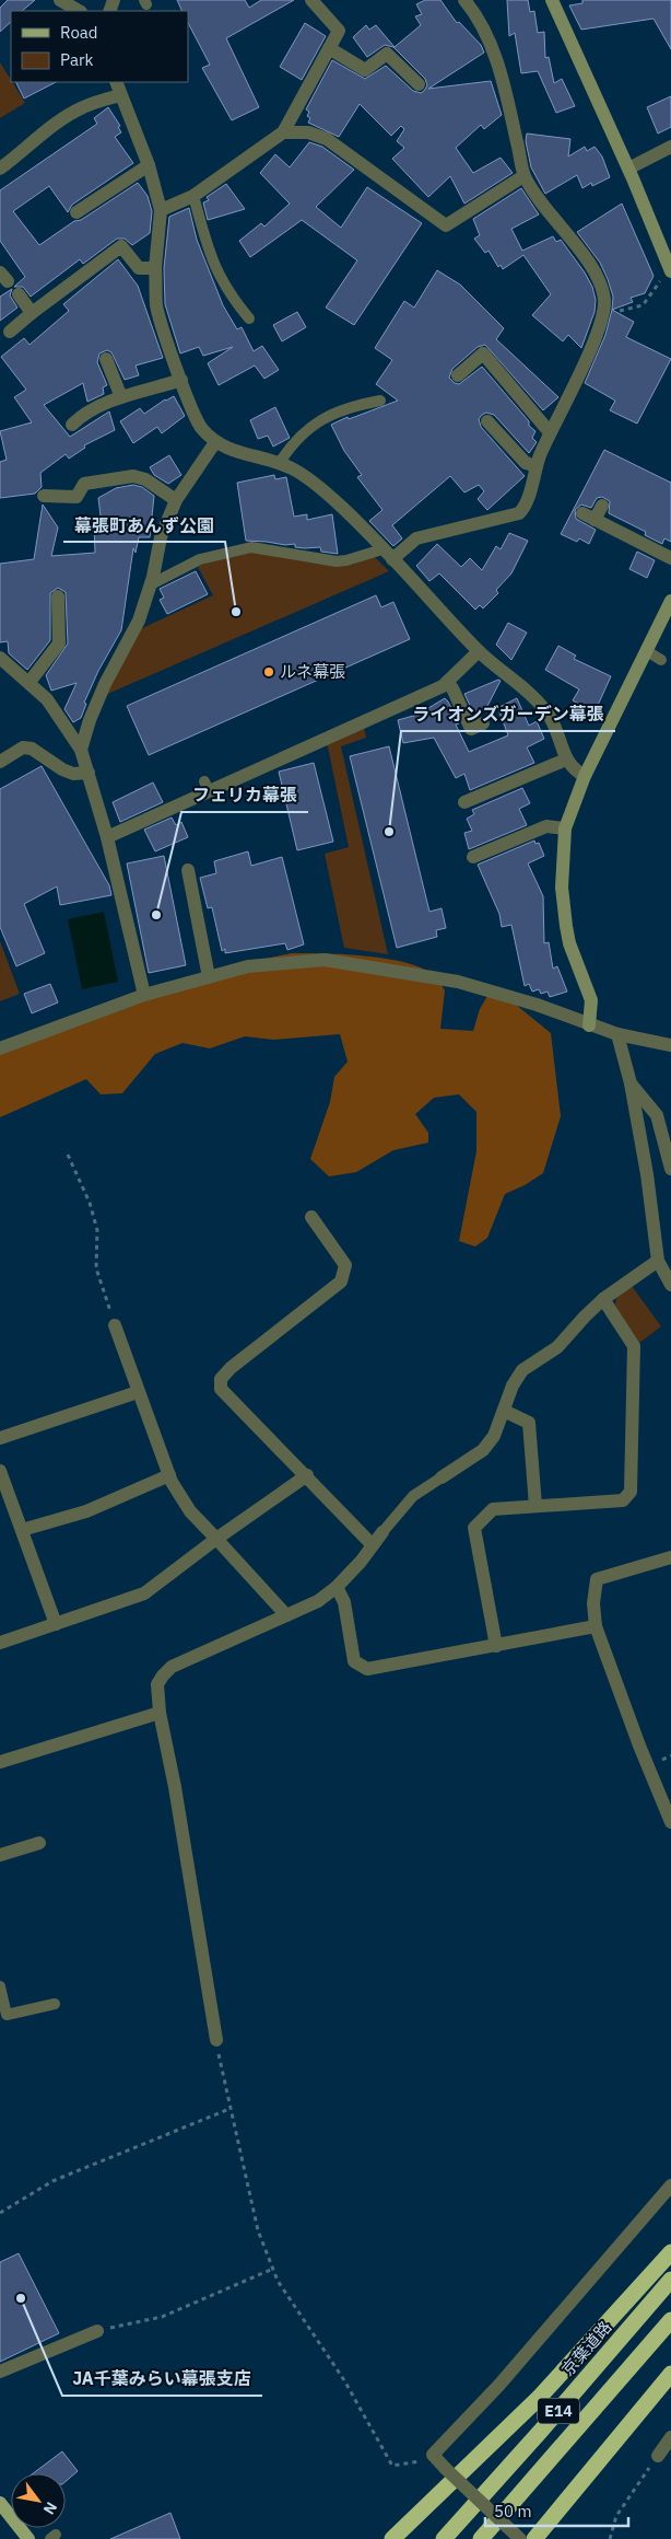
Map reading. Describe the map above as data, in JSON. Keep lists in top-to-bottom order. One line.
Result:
{"streets":{"highway":["京葉道路","E14"]},"places":["幕張町あんず公園","ルネ幕張","ライオンズガーデン幕張","フェリカ幕張","JA千葉みらい幕張支店"],"legend":["Road","Park"],"scale_bar":"50 m","north":"bottom right"}
